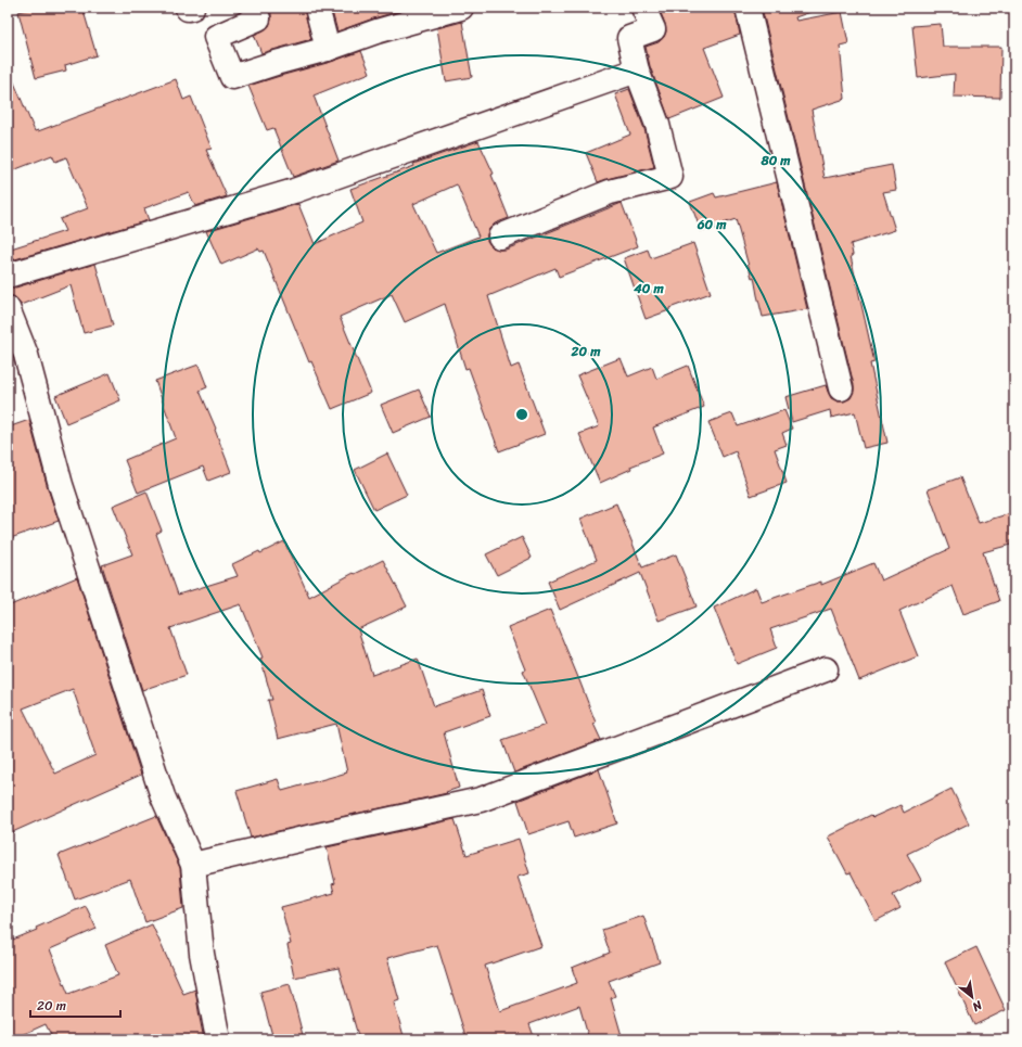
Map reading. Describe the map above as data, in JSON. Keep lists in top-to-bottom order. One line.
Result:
{"scale_bar":"20 m","north":"bottom right","rings":["80 m","60 m","40 m","20 m"]}
